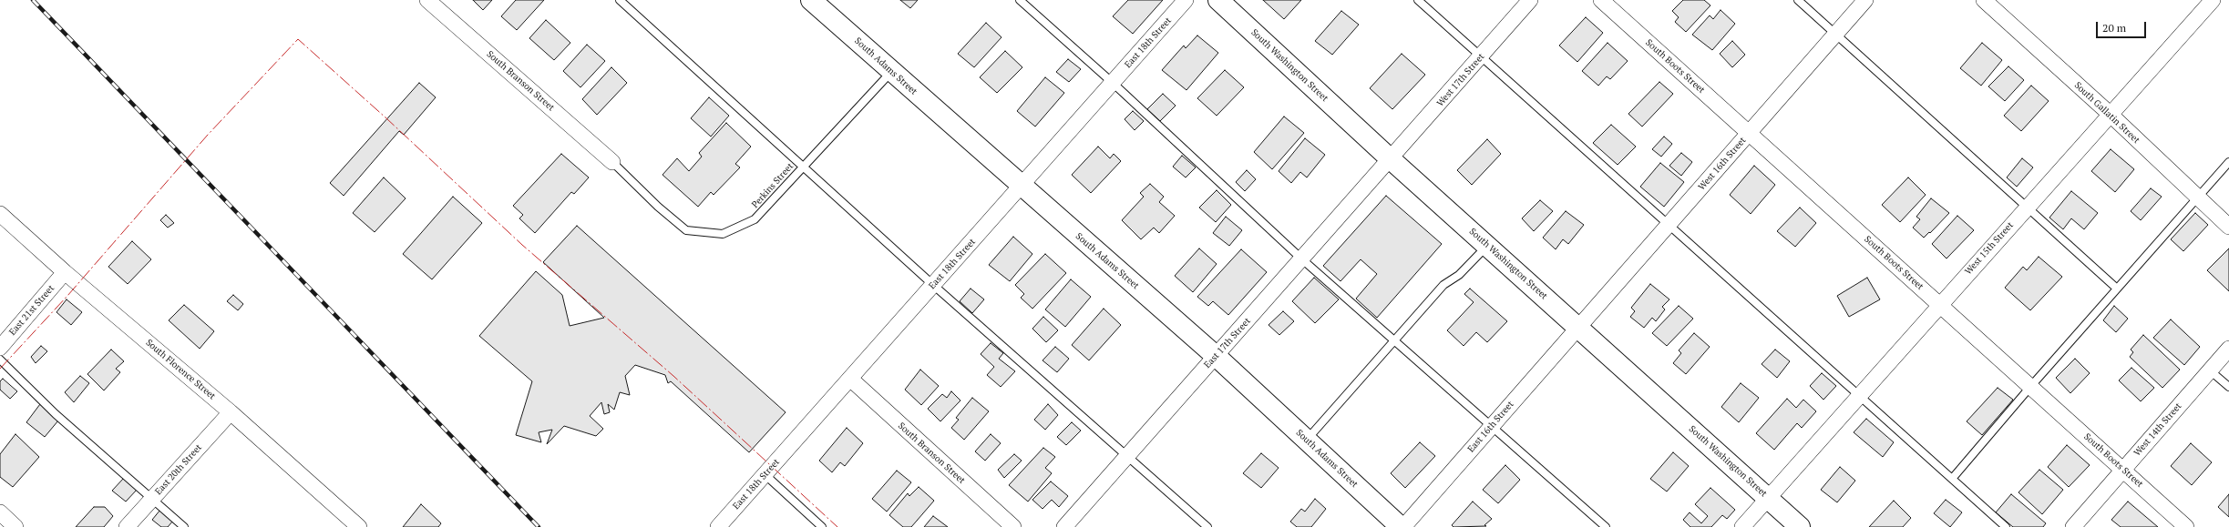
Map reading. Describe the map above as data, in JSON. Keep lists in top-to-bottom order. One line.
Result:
{"streets":{"main road":["South Washington Street","South Adams Street"],"street":["East 18th Street","South Boots Street","West 17th Street","South Branson Street","South Gallatin Street","West 16th Street","West 15th Street","East 21st Street","East 17th Street","South Florence Street","East 16th Street","West 14th Street","East 20th Street"],"lane":["Perkins Street"]},"crossings":[["East 18th Street","South Adams Street"],["East 18th Street","South Branson Street"],["South Washington Street","West 17th Street"],["South Washington Street","West 16th Street"],["South Washington Street","West 15th Street"],["South Washington Street","East 17th Street"],["South Washington Street","East 16th Street"],["South Adams Street","Perkins Street"],["South Adams Street","East 17th Street"],["South Boots Street","West 16th Street"],["South Boots Street","West 15th Street"],["South Boots Street","West 14th Street"],["West 17th Street","East 17th Street"],["South Branson Street","Perkins Street"],["South Gallatin Street","West 15th Street"],["West 16th Street","East 16th Street"],["East 21st Street","South Florence Street"],["South Florence Street","East 20th Street"]],"scale_bar":"20 m"}
